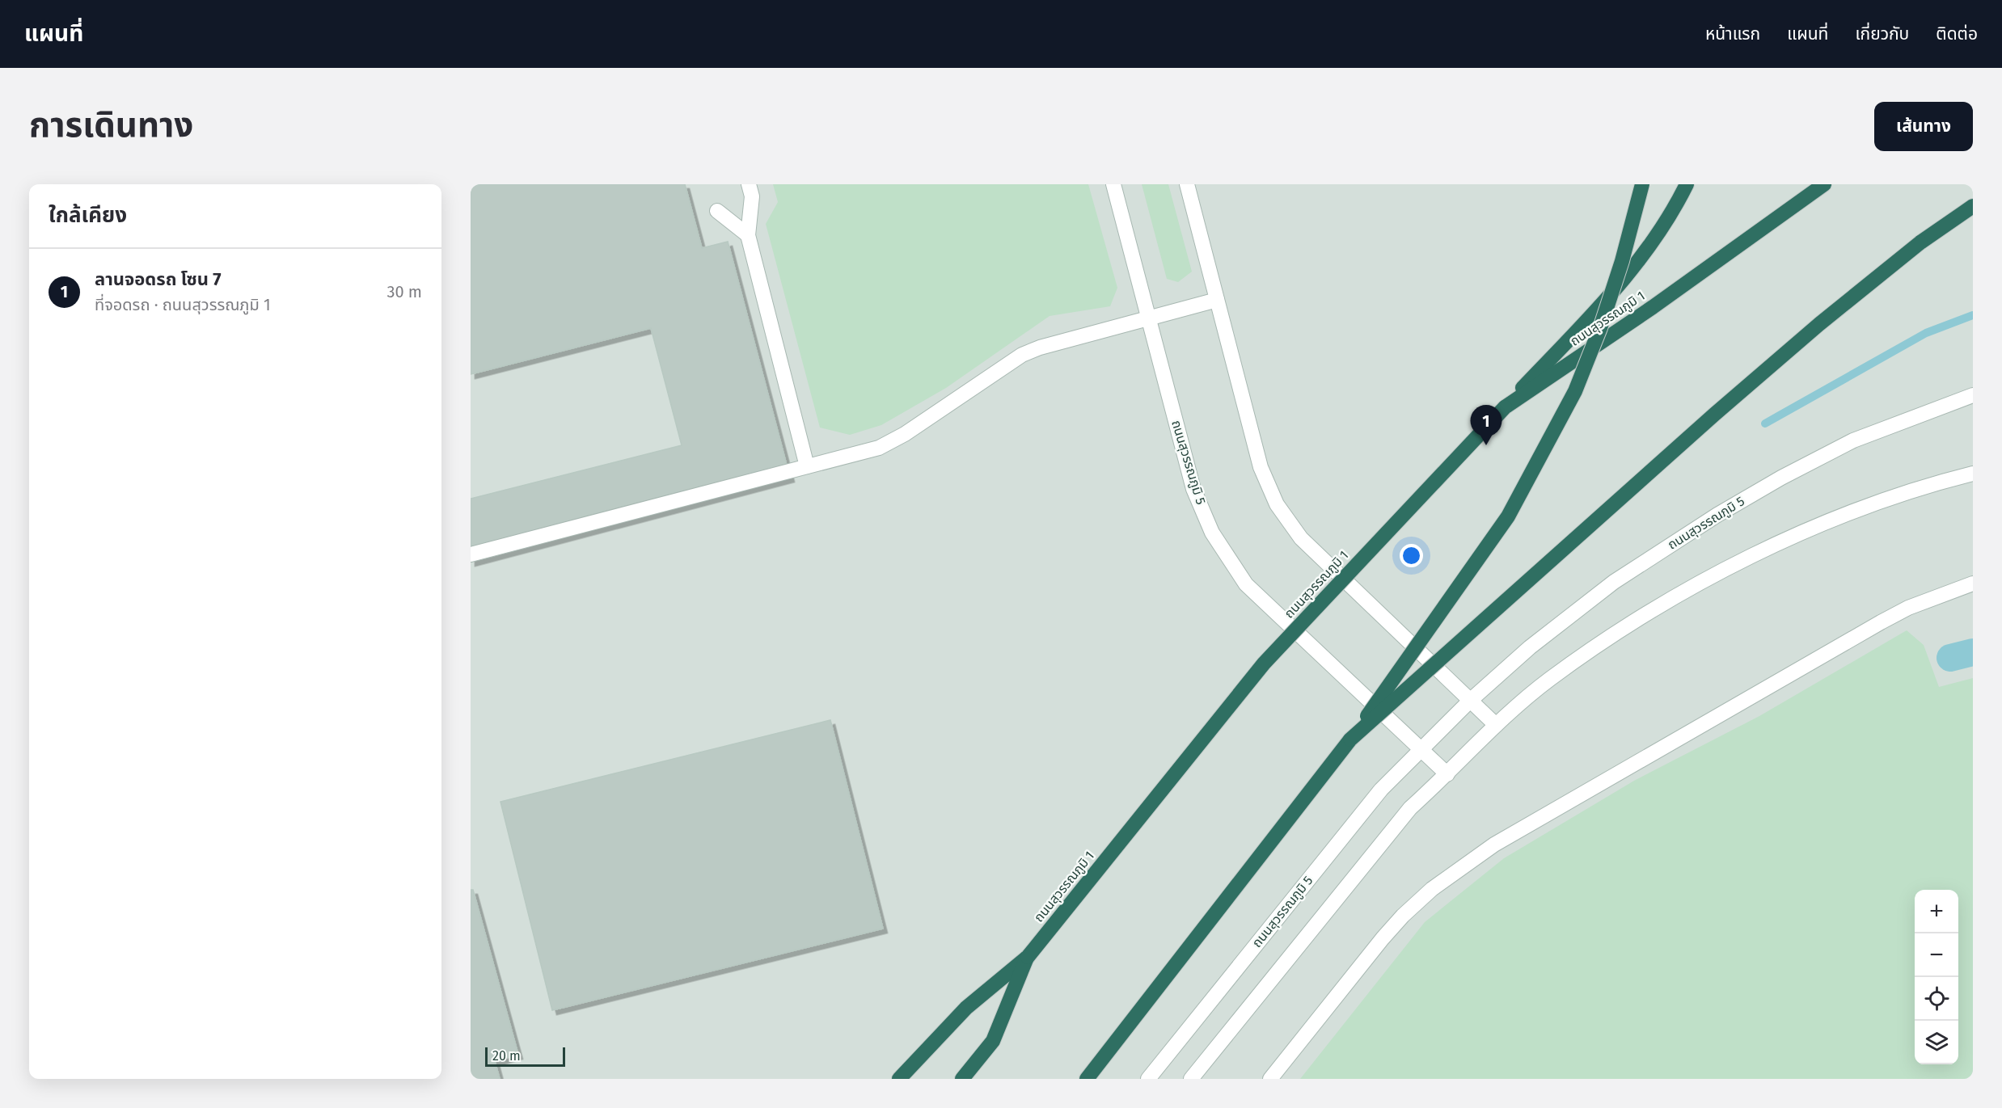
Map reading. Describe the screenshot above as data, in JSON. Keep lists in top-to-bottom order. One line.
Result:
{"streets":{"highway":["ถนนสุวรรณภูมิ 1"],"street":["ถนนสุวรรณภูมิ 5"]},"scale_bar":"20 m","page":{"header":"แผนที่","nav":["หน้าแรก","แผนที่","เกี่ยวกับ","ติดต่อ"],"title":"การเดินทาง","buttons":"เส้นทาง","heading":"ใกล้เคียง","list":[{"mark":"1","name":"ลานจอดรถ โซน 7","note":"ที่จอดรถ · ถนนสุวรรณภูมิ 1","value":"30 m"}],"pins":"1","map_buttons":["+","−"],"scale":"20 m"}}
